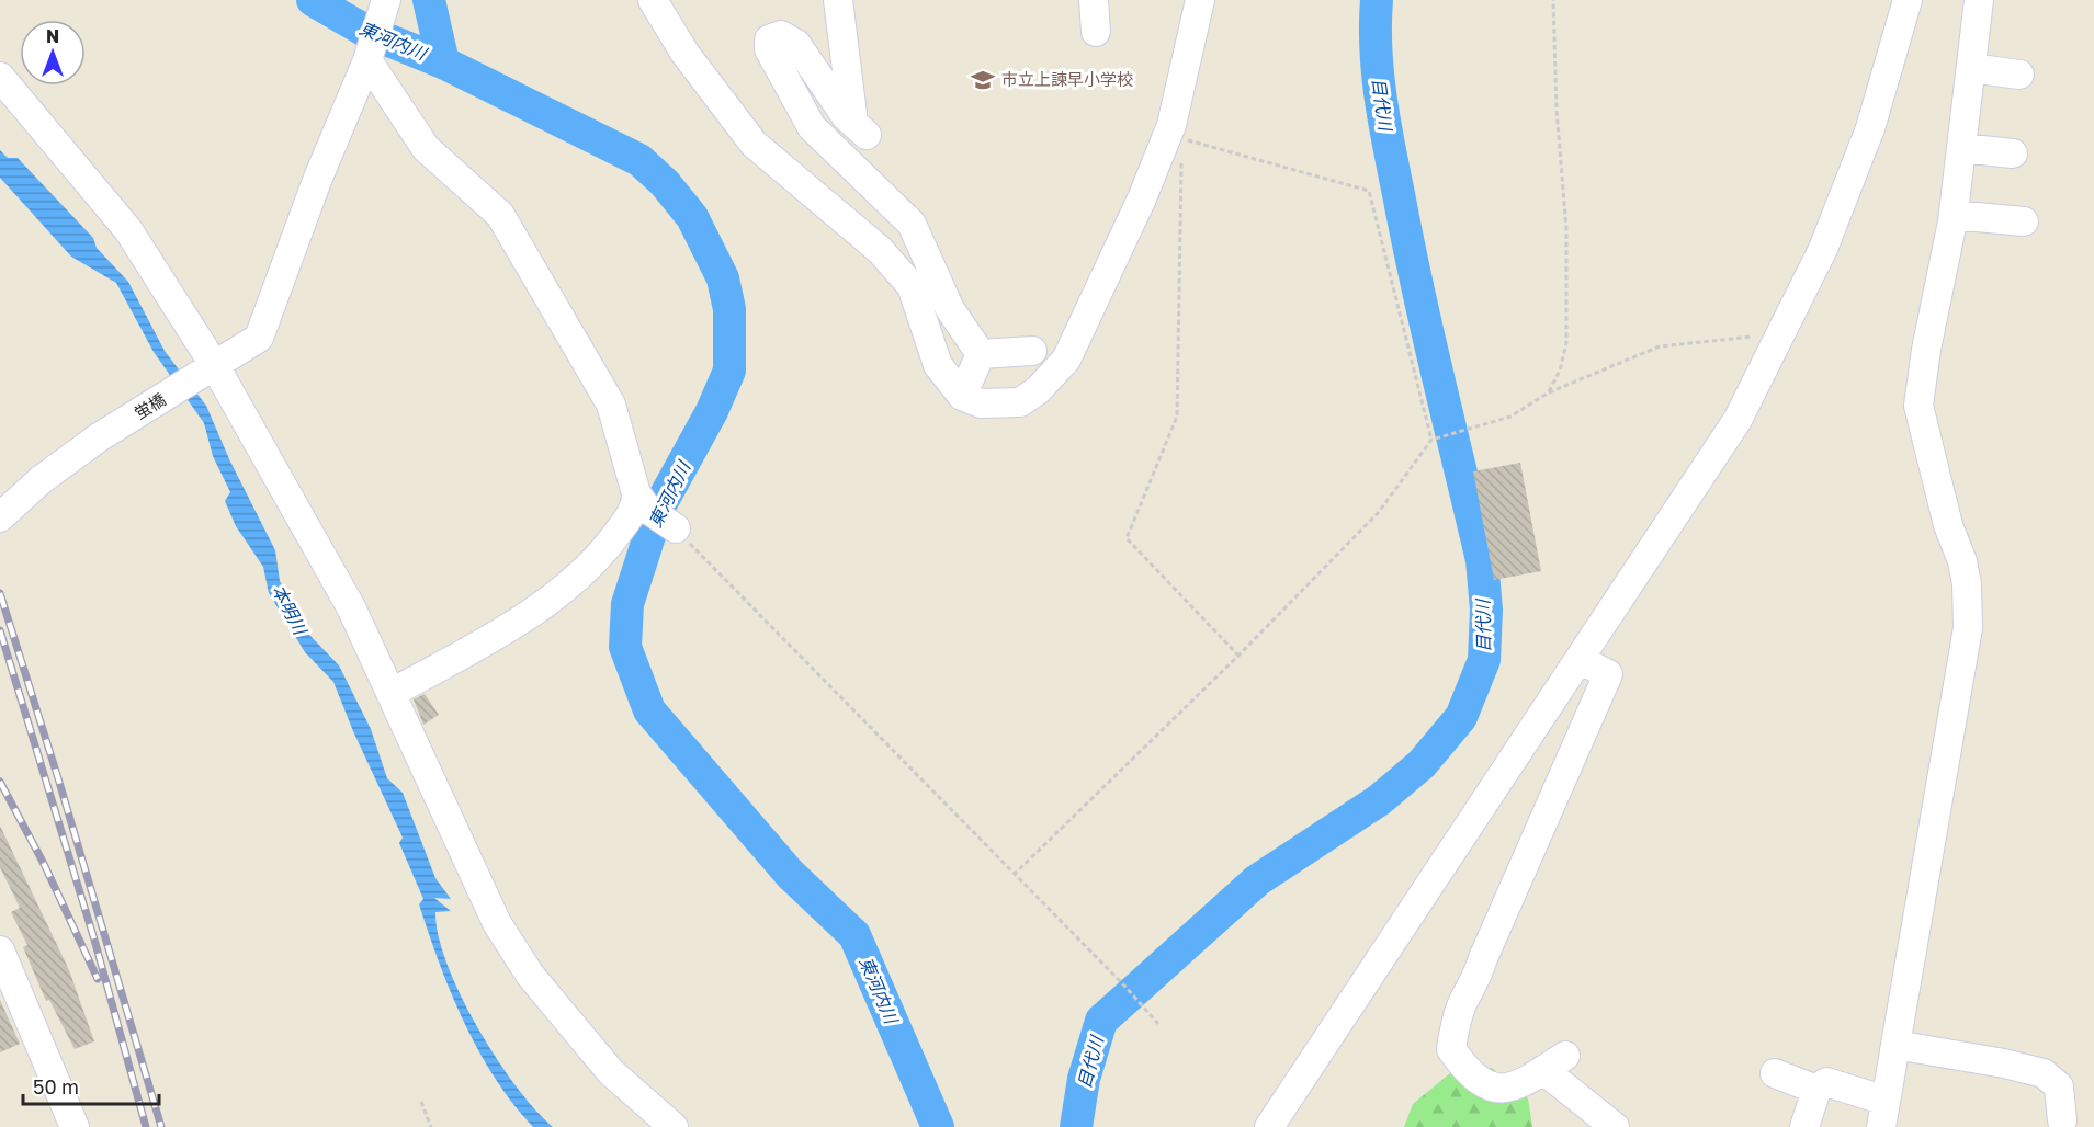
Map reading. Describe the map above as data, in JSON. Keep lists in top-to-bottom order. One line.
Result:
{"streets":{"street":["蛍橋"]},"water":["東河内川","目代川","本明川"],"places":{"school or university":["市立上諫早小学校"]},"scale_bar":"50 m","north":"top"}
